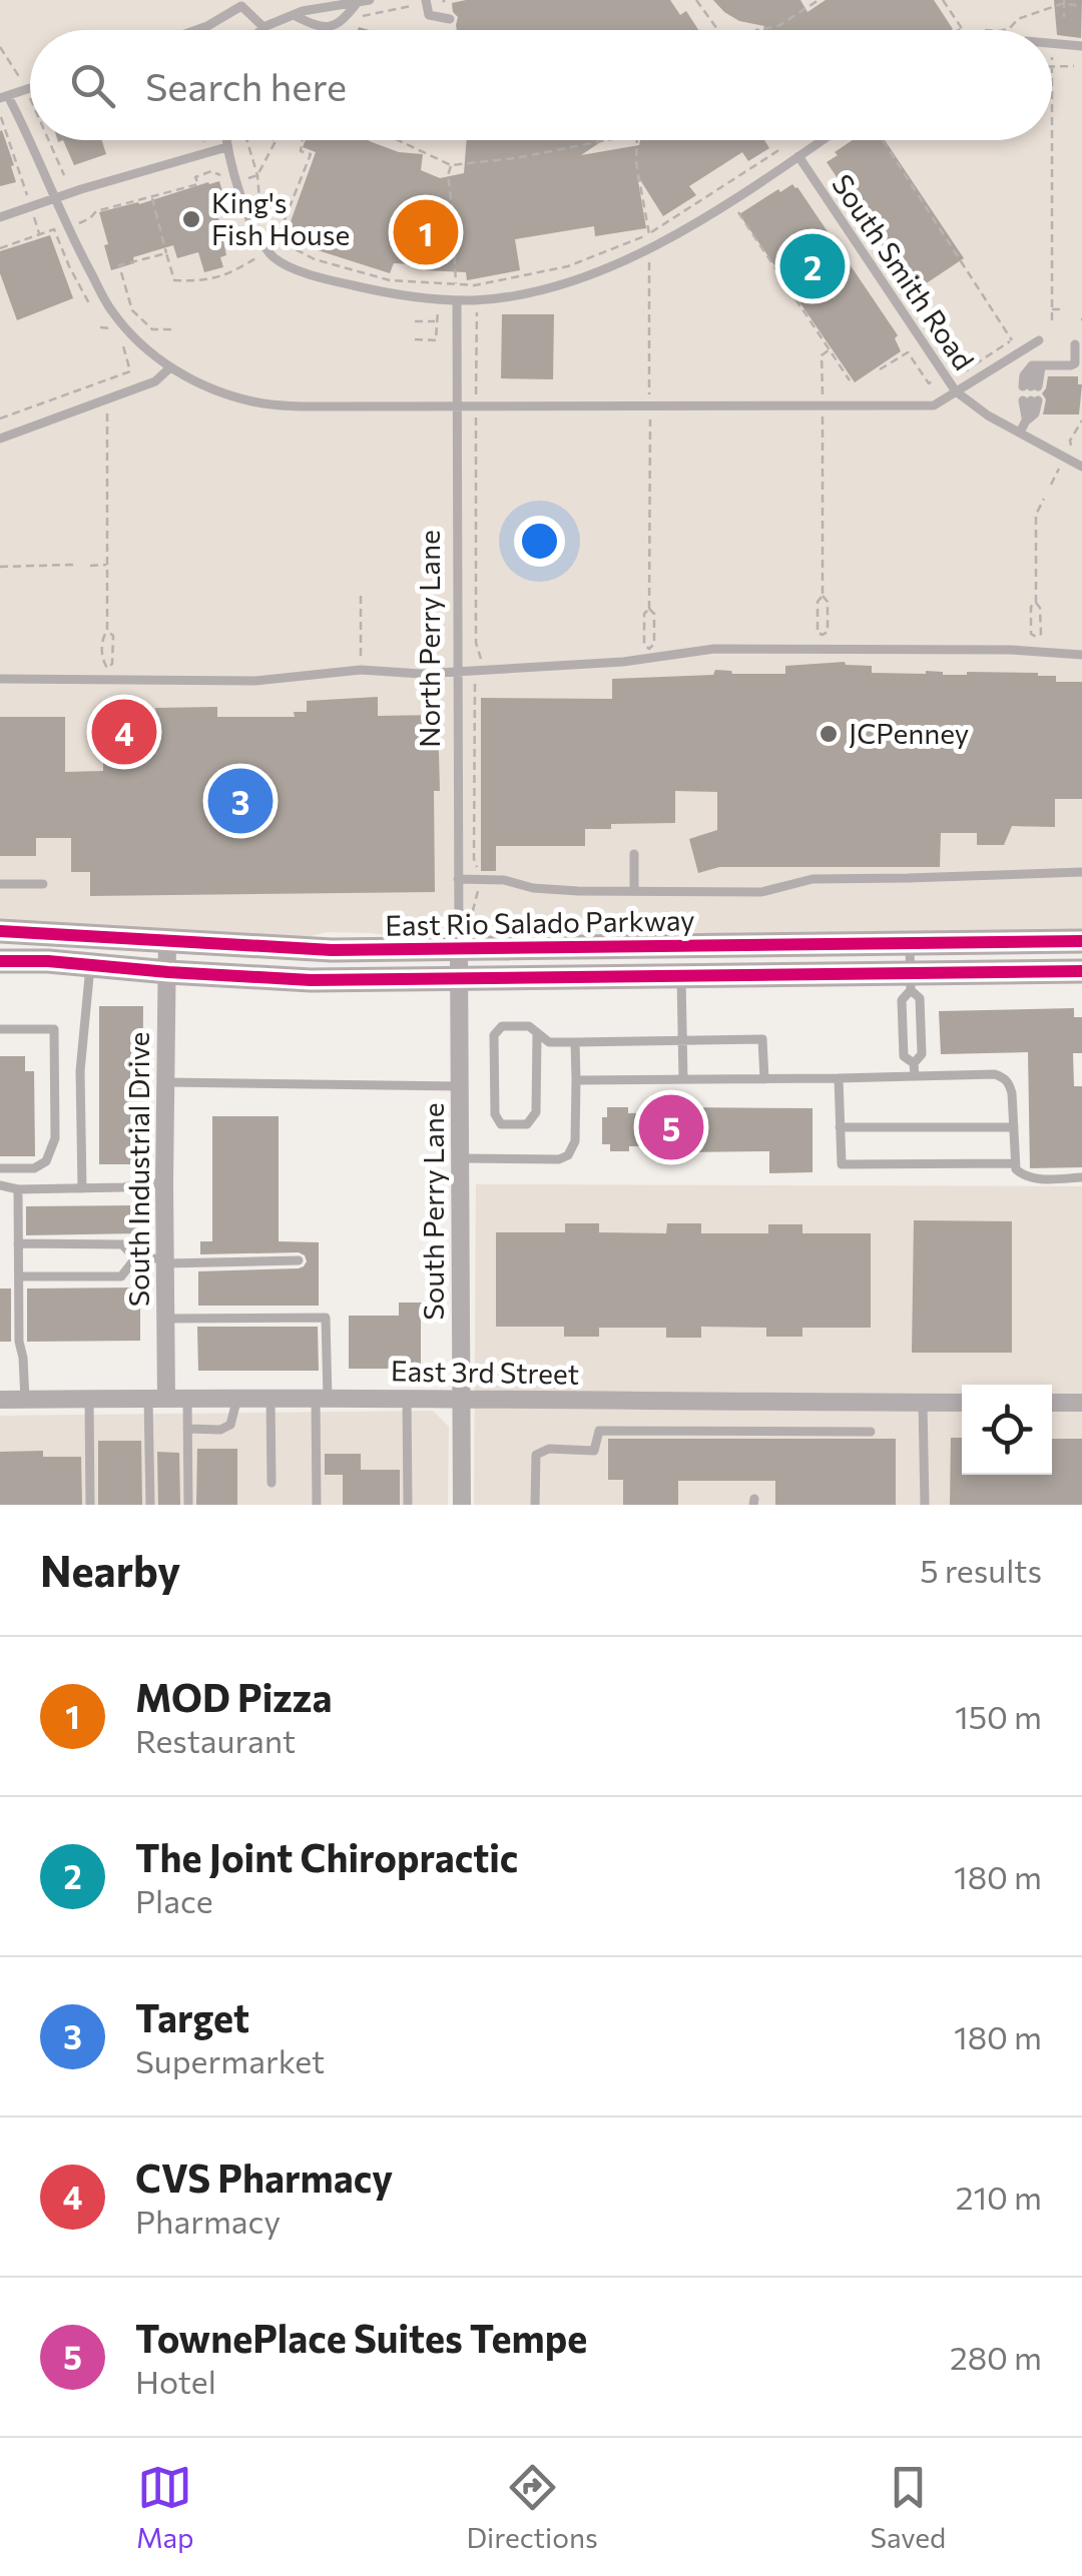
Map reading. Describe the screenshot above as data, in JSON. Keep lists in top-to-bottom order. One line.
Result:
{"streets":{"main road":["East Rio Salado Parkway"],"street":["North Perry Lane","South Industrial Drive","South Perry Lane","East 3rd Street"],"lane":["South Smith Road"]},"crossings":[["North Perry Lane","East Rio Salado Parkway"],["North Perry Lane","South Perry Lane"],["East Rio Salado Parkway","South Industrial Drive"],["East Rio Salado Parkway","South Perry Lane"],["South Industrial Drive","East 3rd Street"],["South Perry Lane","East 3rd Street"]],"places":["King's Fish House","JCPenney"],"page":{"search":"Search here","pins":["1","2","4","3","5"],"heading":["Nearby","5 results"],"list":[{"mark":"1","name":"MOD Pizza","note":"Restaurant","value":"150 m"},{"mark":"2","name":"The Joint Chiropractic","note":"Place","value":"180 m"},{"mark":"3","name":"Target","note":"Supermarket","value":"180 m"},{"mark":"4","name":"CVS Pharmacy","note":"Pharmacy","value":"210 m"},{"mark":"5","name":"TownePlace Suites Tempe","note":"Hotel","value":"280 m"}],"nav":["Map","Directions","Saved"]}}
